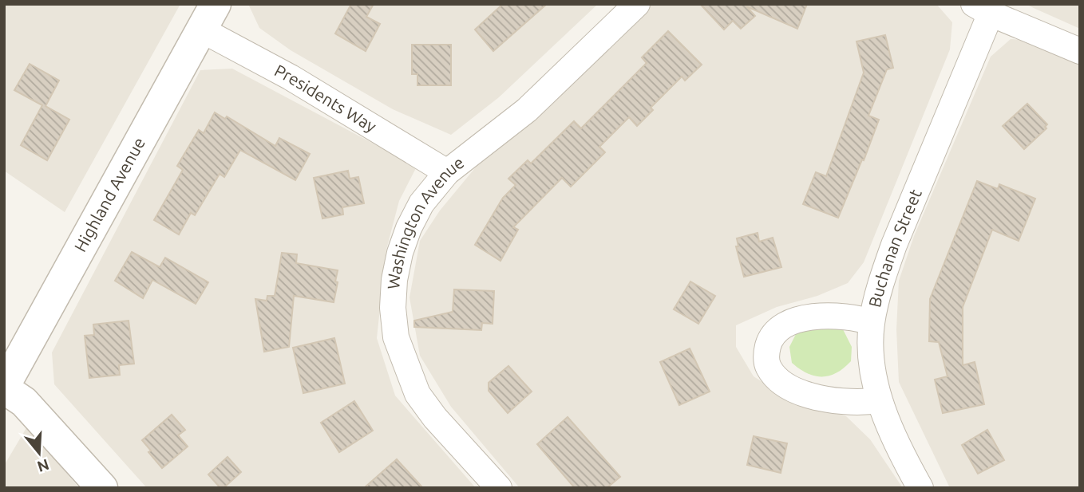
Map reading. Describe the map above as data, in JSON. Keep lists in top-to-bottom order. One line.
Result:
{"streets":{"street":["Presidents Way","Highland Avenue","Washington Avenue","Buchanan Street"]},"crossings":[["Presidents Way","Highland Avenue"],["Presidents Way","Washington Avenue"]],"north":"bottom"}
